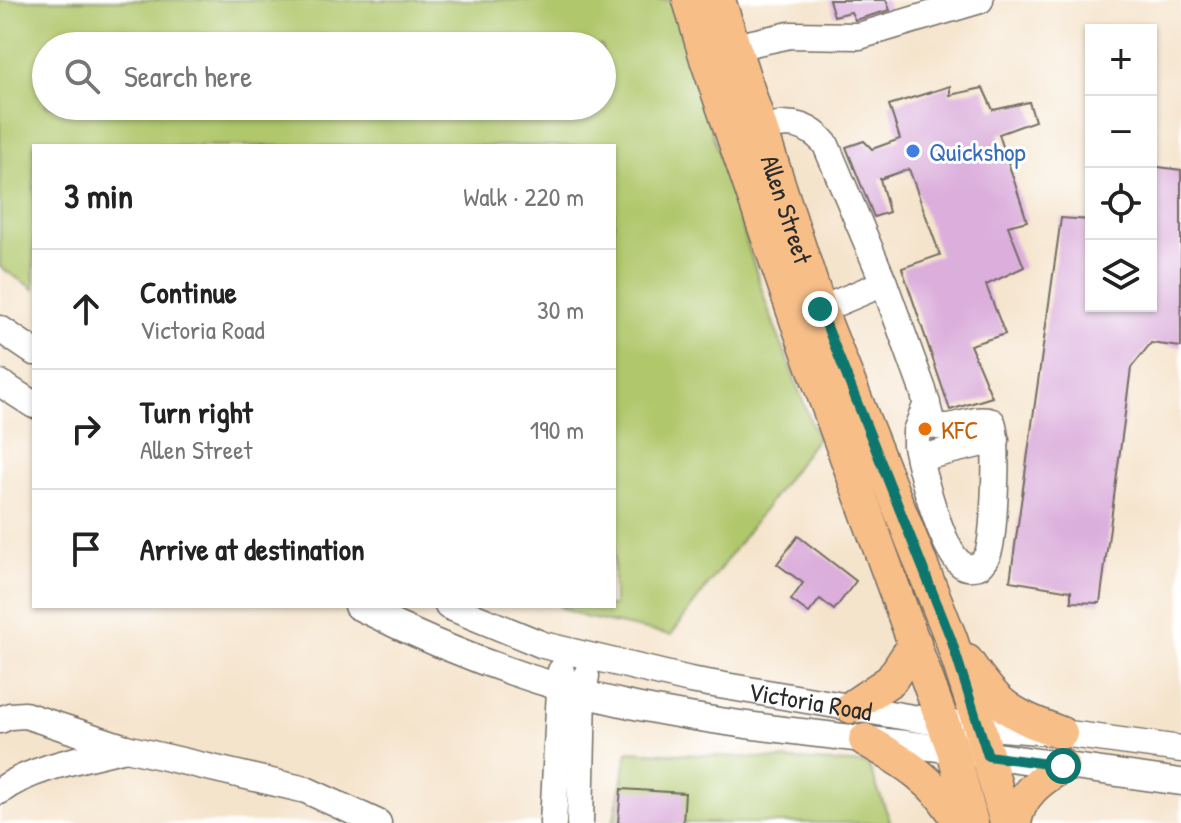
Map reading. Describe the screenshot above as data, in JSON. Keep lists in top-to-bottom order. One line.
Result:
{"streets":{"main road":["Allen Street"],"street":["Victoria Road"]},"crossings":[["Allen Street","Victoria Road"]],"places":["Quickshop","KFC"],"page":{"map_buttons":["+","−"],"search":"Search here","heading":["3 min","Walk · 220 m"],"list":[["Continue","Victoria Road","30 m"],["Turn right","Allen Street","190 m"],"Arrive at destination"]}}
